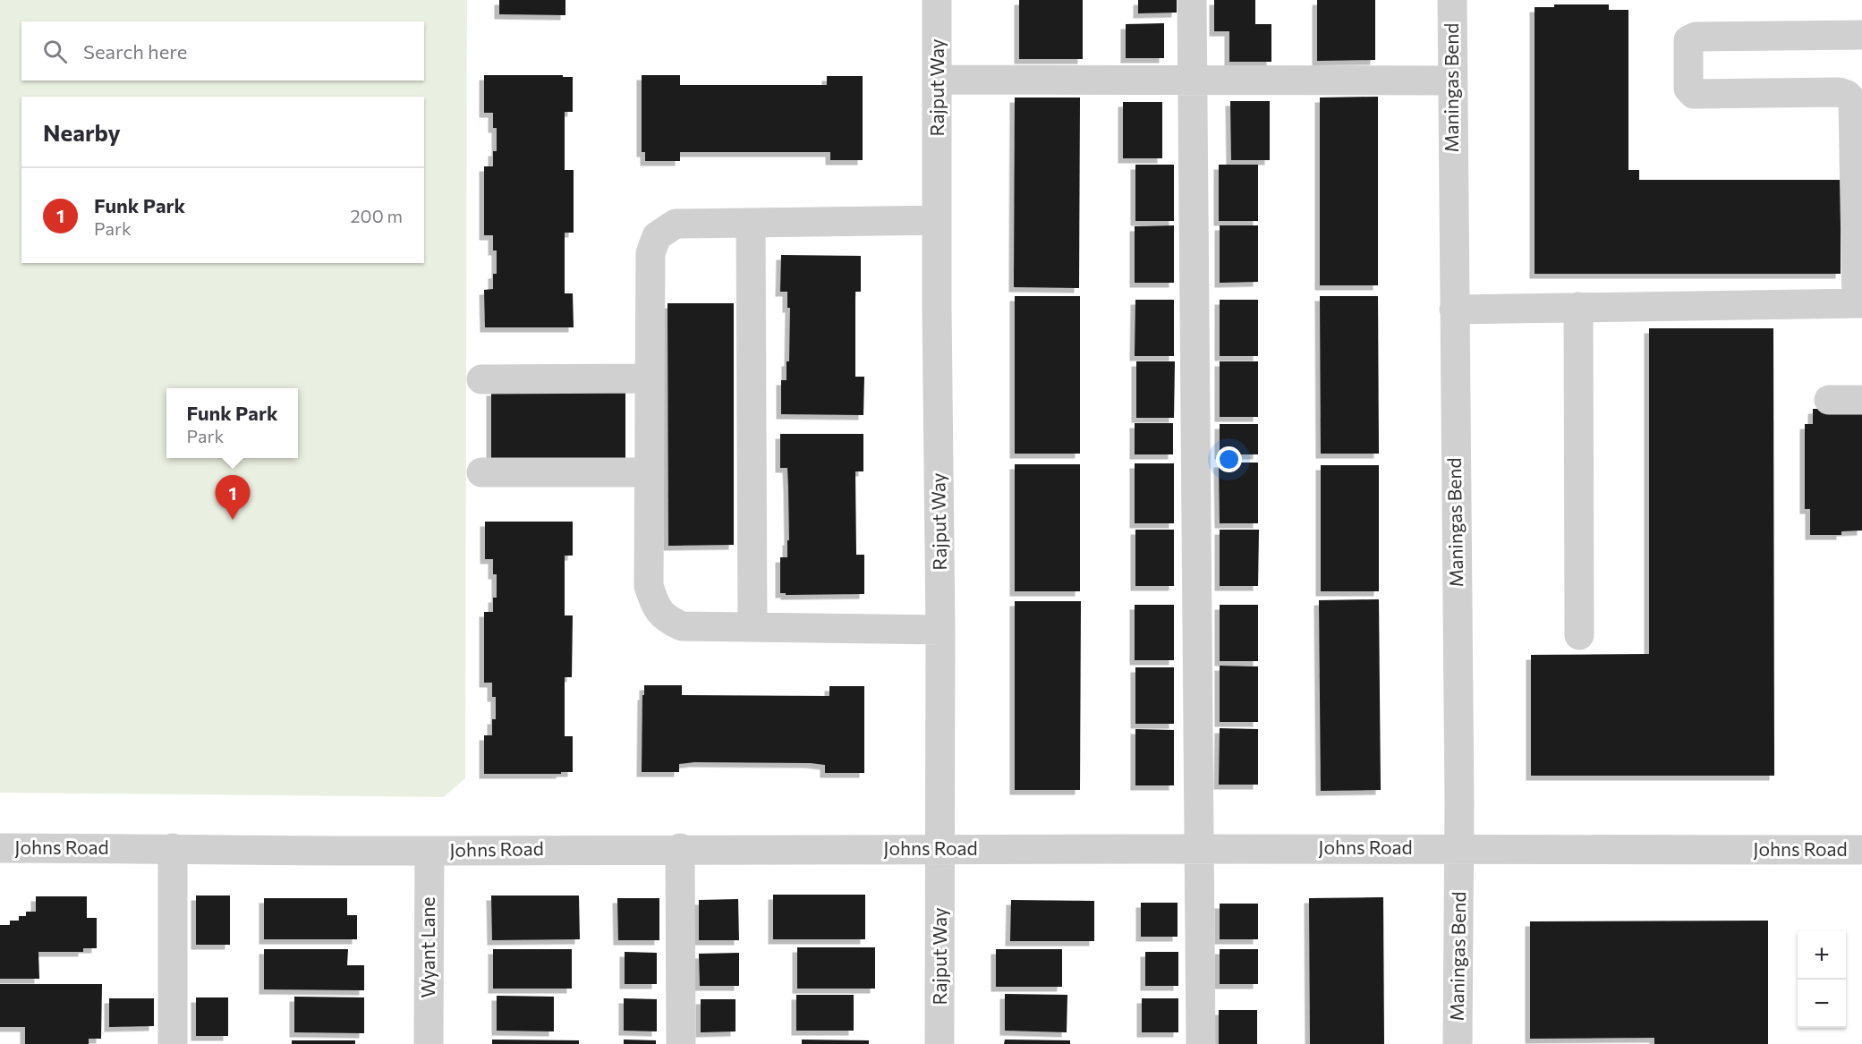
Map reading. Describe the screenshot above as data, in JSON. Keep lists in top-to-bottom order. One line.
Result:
{"streets":{"street":["Rajput Way","Maningas Bend","Johns Road","Wyant Lane"]},"crossings":[["Rajput Way","Johns Road"],["Maningas Bend","Johns Road"],["Johns Road","Wyant Lane"]],"page":{"search":"Search here","heading":"Nearby","list":[{"mark":"1","name":"Funk Park","note":"Park","value":"200 m"}],"popup":["Funk Park","Park"],"pins":"1","map_buttons":["+","−"]}}
